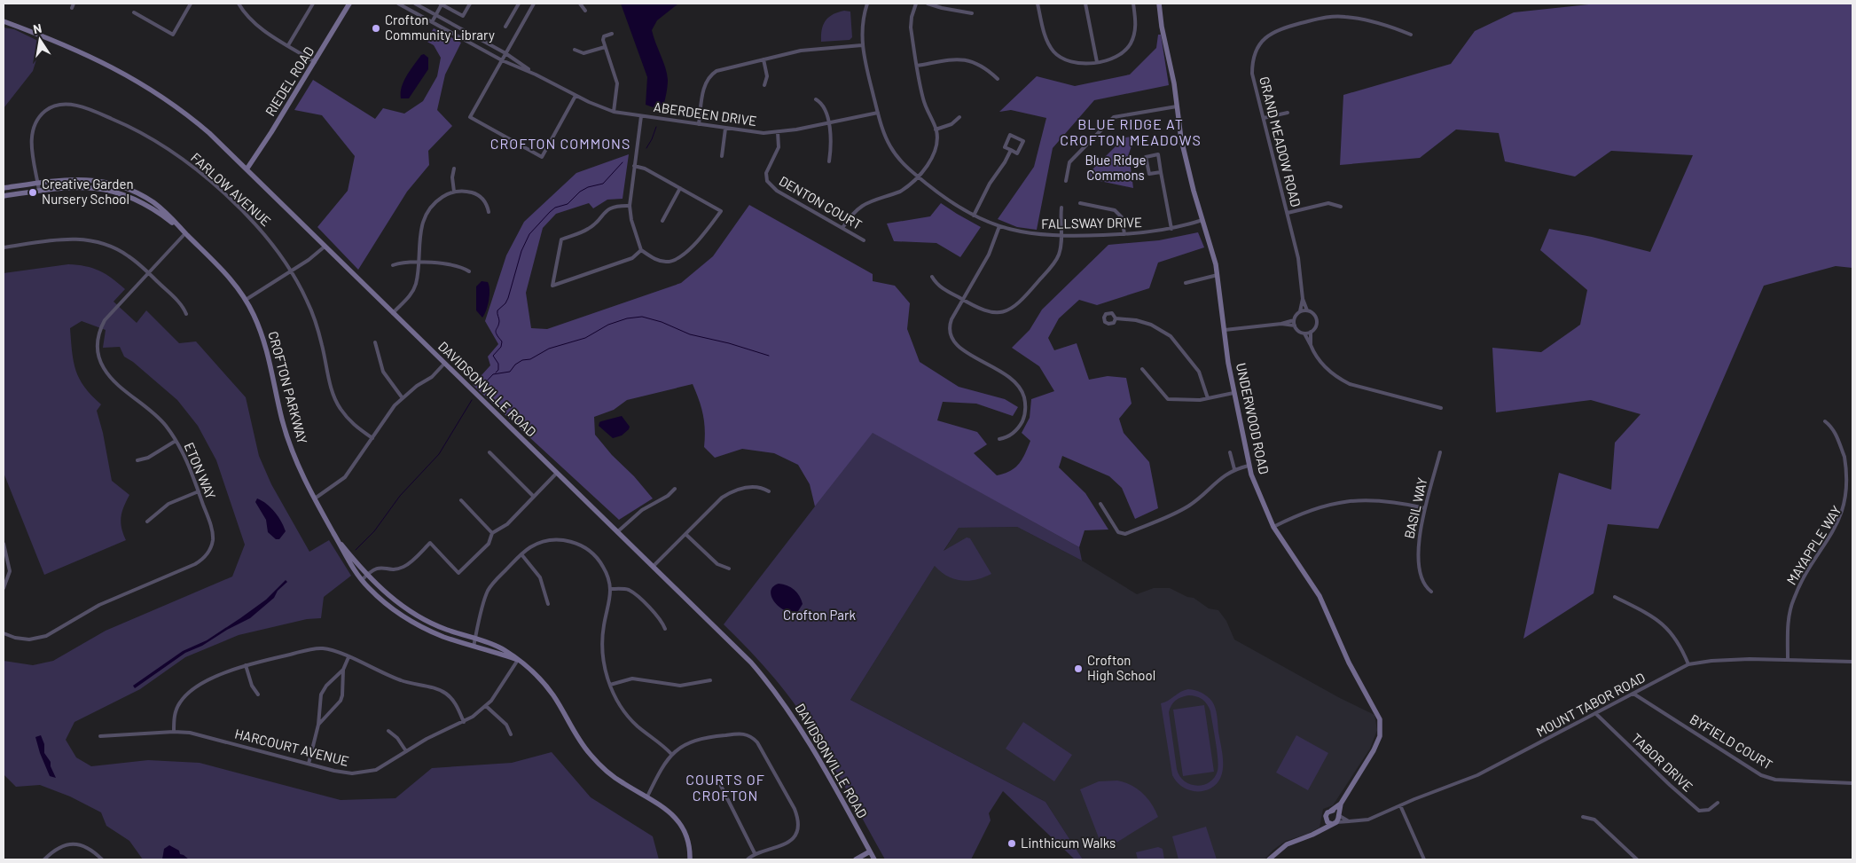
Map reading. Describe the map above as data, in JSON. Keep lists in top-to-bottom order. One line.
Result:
{"streets":{"street":["RIEDEL ROAD","ABERDEEN DRIVE","GRAND MEADOW ROAD","FARLOW AVENUE","DENTON COURT","FALLSWAY DRIVE","CROFTON PARKWAY","DAVIDSONVILLE ROAD","UNDERWOOD ROAD","ETON WAY","BASIL WAY","MAYAPPLE WAY","MOUNT TABOR ROAD","BYFIELD COURT","HARCOURT AVENUE","TABOR DRIVE"]},"crossings":[["RIEDEL ROAD","DAVIDSONVILLE ROAD"],["ABERDEEN DRIVE","DENTON COURT"],["ABERDEEN DRIVE","FALLSWAY DRIVE"],["FARLOW AVENUE","CROFTON PARKWAY"],["FALLSWAY DRIVE","UNDERWOOD ROAD"],["CROFTON PARKWAY","ETON WAY"],["CROFTON PARKWAY","HARCOURT AVENUE"],["UNDERWOOD ROAD","MOUNT TABOR ROAD"],["MAYAPPLE WAY","MOUNT TABOR ROAD"],["MOUNT TABOR ROAD","BYFIELD COURT"],["MOUNT TABOR ROAD","TABOR DRIVE"]],"districts":["BLUE RIDGE AT CROFTON MEADOWS","CROFTON COMMONS","COURTS OF CROFTON"],"parks":["Blue Ridge Commons","Crofton Park"],"places":["Crofton Community Library","Creative Garden Nursery School","Crofton High School","Linthicum Walks"],"north":"top"}
